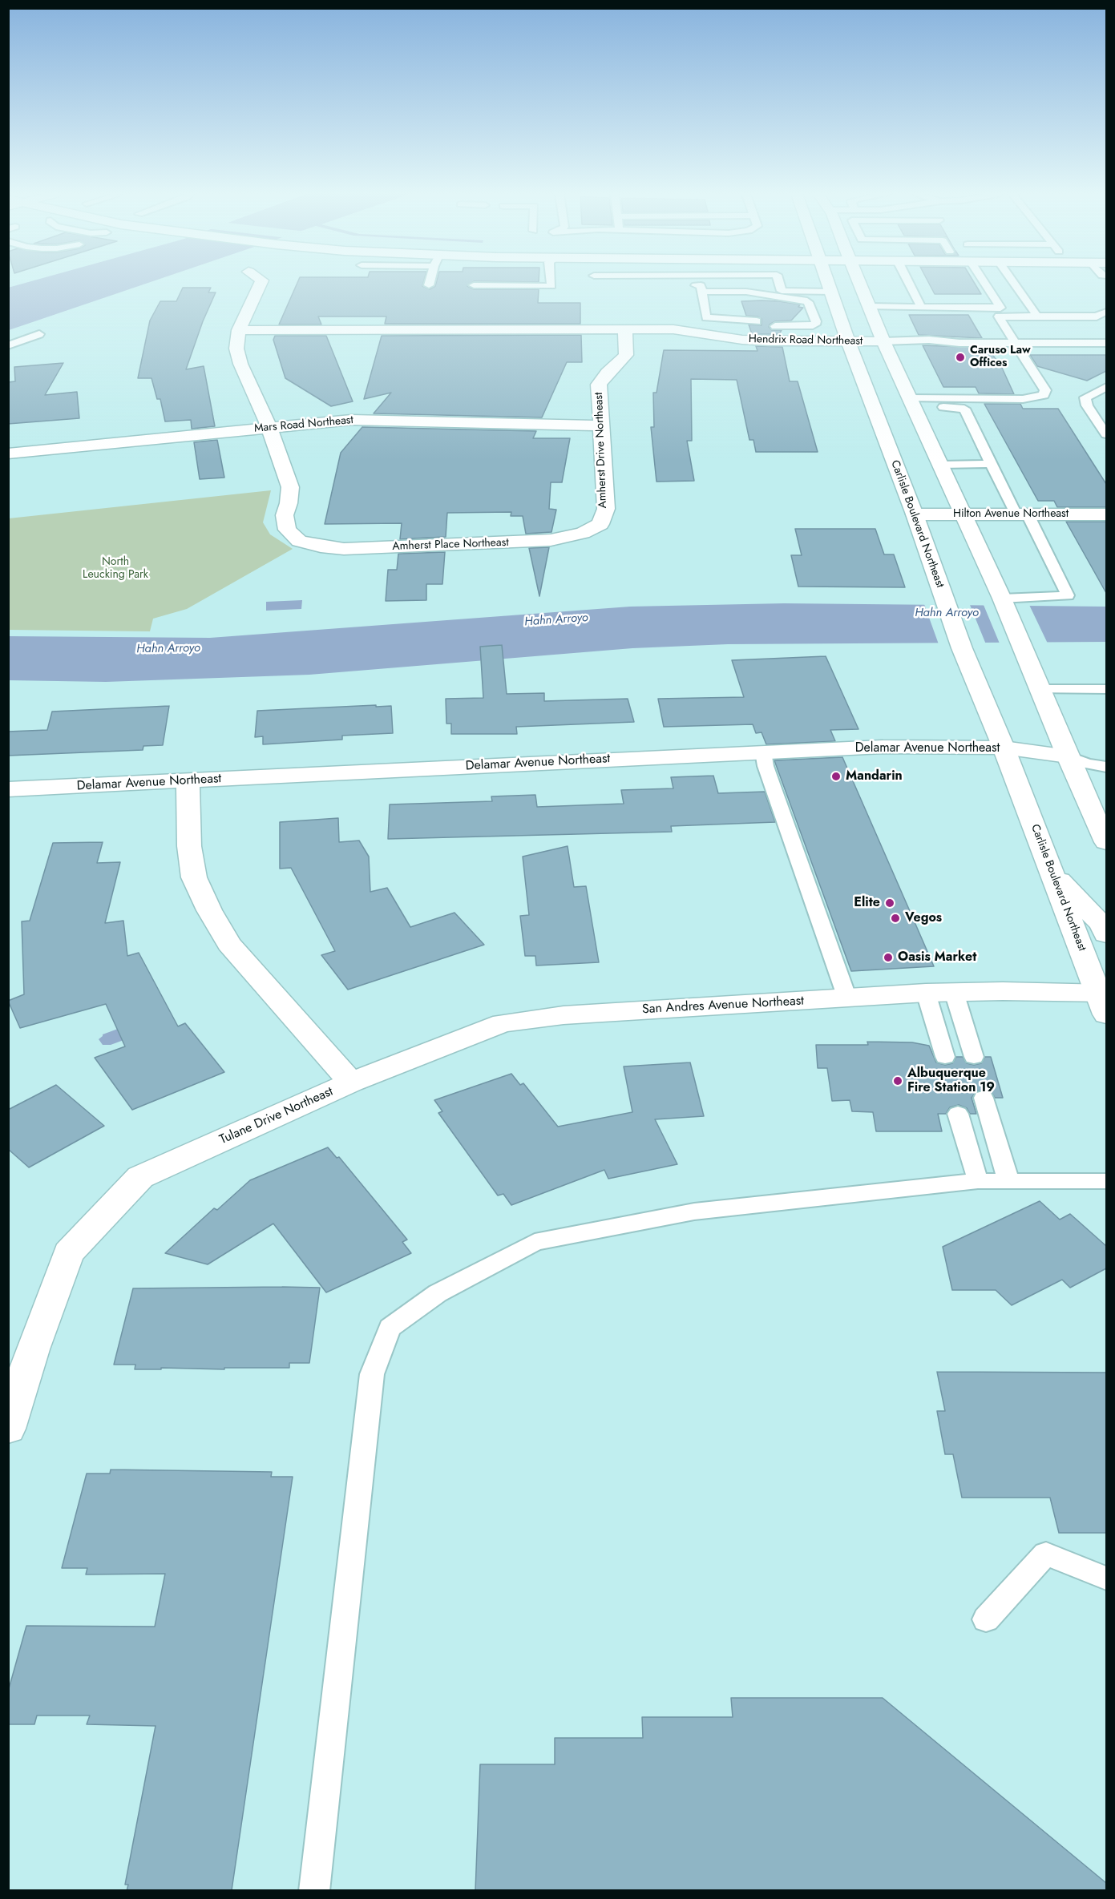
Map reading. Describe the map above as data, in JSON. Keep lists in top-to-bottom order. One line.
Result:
{"streets":{"main road":["Hendrix Road Northeast","Mars Road Northeast","Amherst Drive Northeast","Hilton Avenue Northeast","Carlisle Boulevard Northeast","Amherst Place Northeast","Delamar Avenue Northeast","San Andres Avenue Northeast","Tulane Drive Northeast"]},"crossings":[["Hendrix Road Northeast","Amherst Drive Northeast"],["Hendrix Road Northeast","Carlisle Boulevard Northeast"],["Mars Road Northeast","Amherst Drive Northeast"],["Mars Road Northeast","Amherst Place Northeast"],["Amherst Drive Northeast","Amherst Place Northeast"],["Hilton Avenue Northeast","Carlisle Boulevard Northeast"],["Carlisle Boulevard Northeast","Delamar Avenue Northeast"],["Carlisle Boulevard Northeast","San Andres Avenue Northeast"],["Delamar Avenue Northeast","Tulane Drive Northeast"],["San Andres Avenue Northeast","Tulane Drive Northeast"]],"water":["Hahn Arroyo"],"parks":["North Leucking Park"],"places":["Caruso Law Offices","Mandarin","Elite","Vegos","Oasis Market","Albuquerque Fire Station 19"]}
